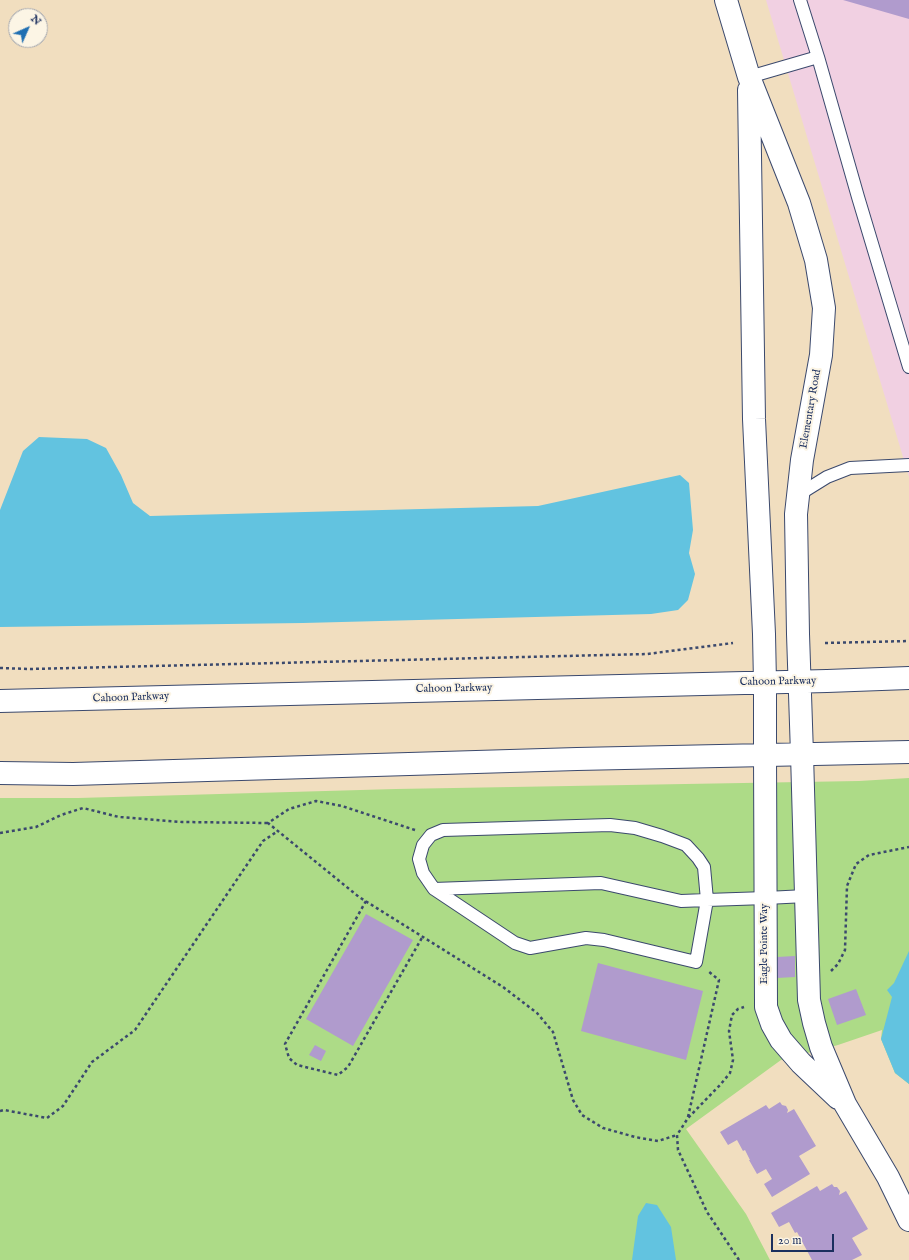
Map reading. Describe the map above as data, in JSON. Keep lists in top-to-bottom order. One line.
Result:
{"streets":{"street":["Elementary Road","Cahoon Parkway","Eagle Pointe Way"]},"crossings":[["Elementary Road","Cahoon Parkway"],["Elementary Road","Eagle Pointe Way"]],"scale_bar":"20 m","north":"top right"}
